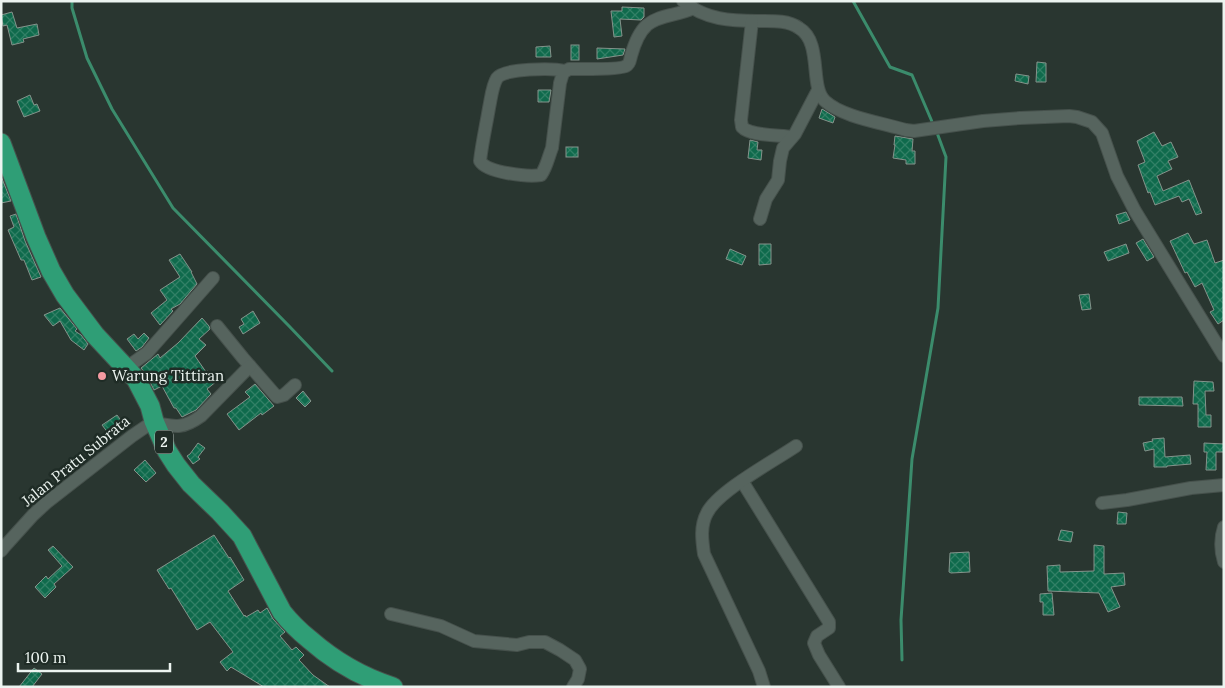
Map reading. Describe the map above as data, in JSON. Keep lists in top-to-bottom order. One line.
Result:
{"streets":{"highway":["2"],"street":["Jalan Pratu Subrata"]},"crossings":[["2","Jalan Pratu Subrata"]],"places":["Warung Tittiran"],"scale_bar":"100 m"}
